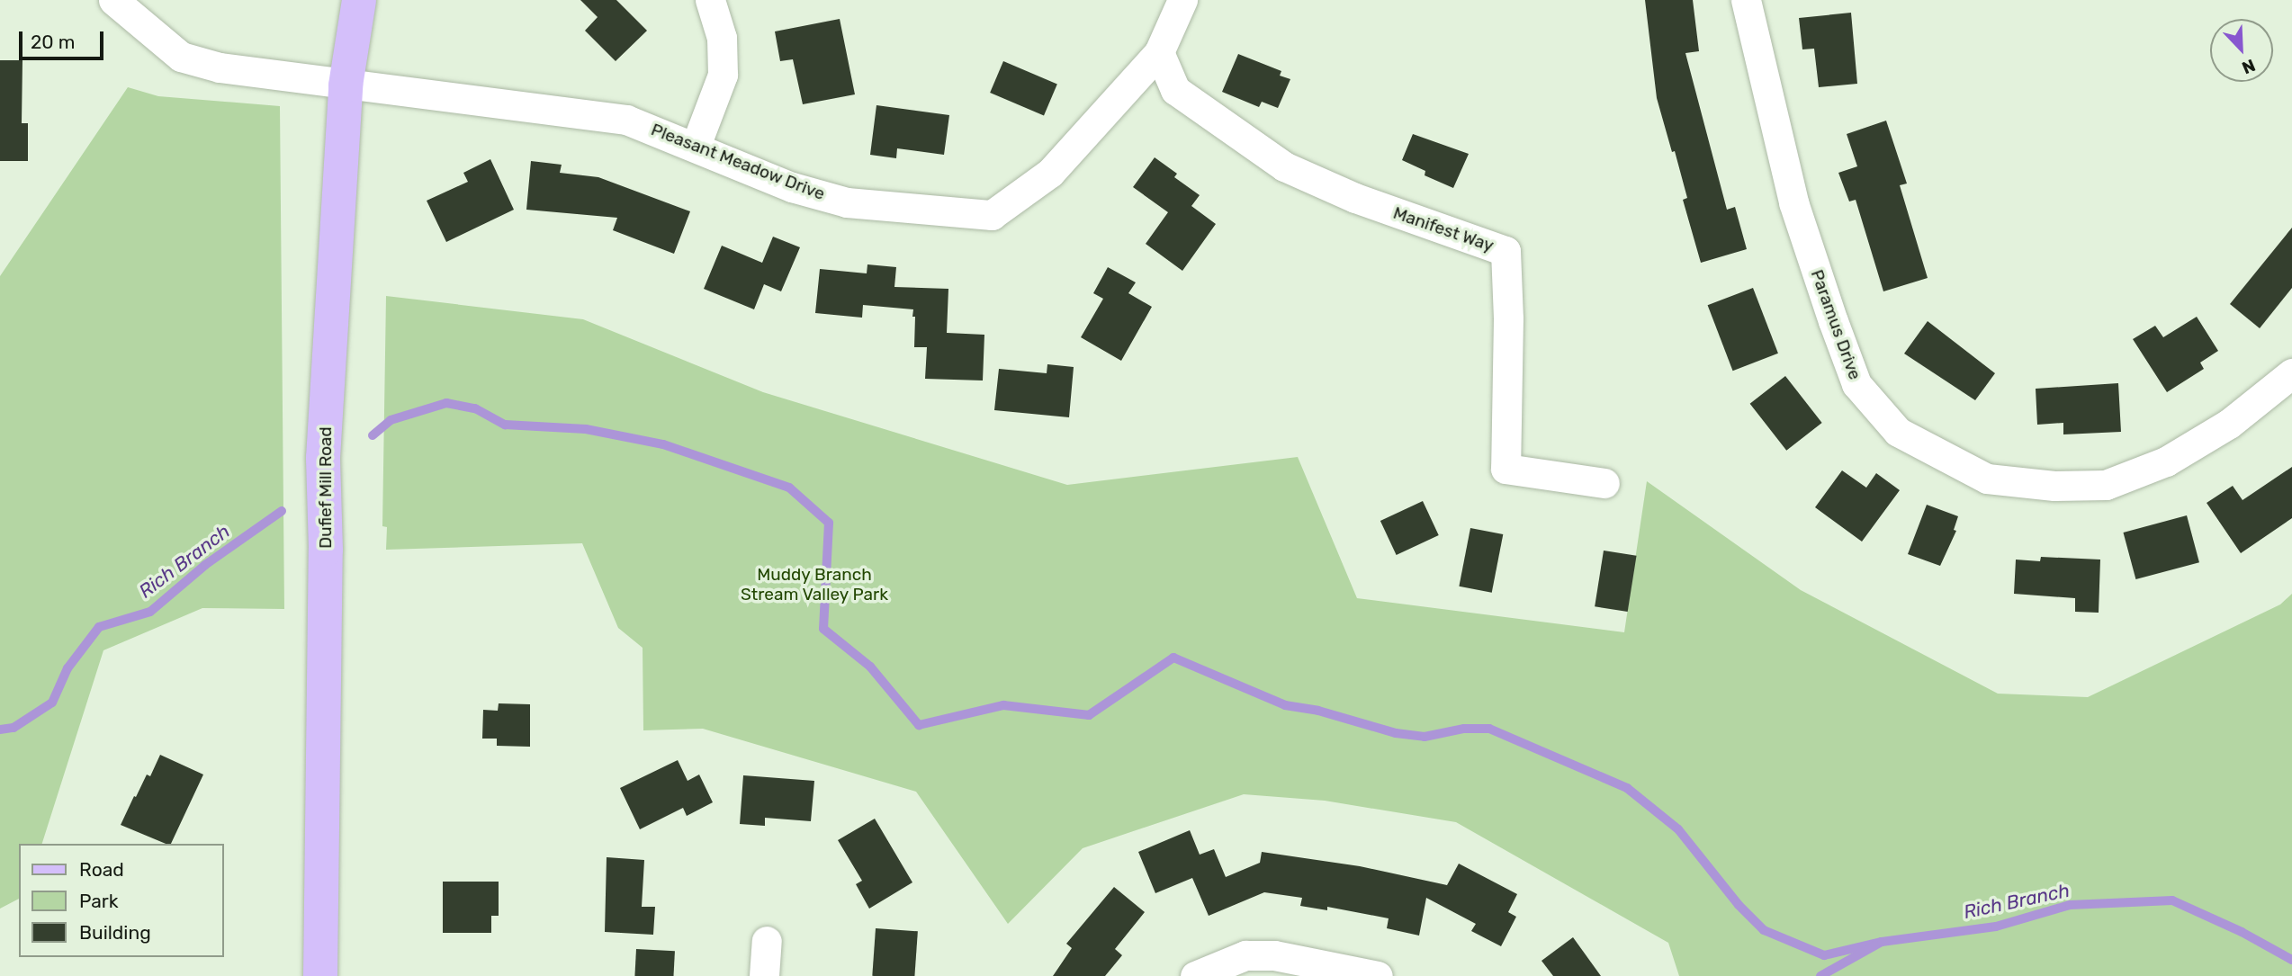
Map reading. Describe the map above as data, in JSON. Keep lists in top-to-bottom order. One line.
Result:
{"streets":{"main road":["Dufief Mill Road"],"street":["Pleasant Meadow Drive","Manifest Way","Paramus Drive"]},"crossings":[["Pleasant Meadow Drive","Manifest Way"],["Pleasant Meadow Drive","Dufief Mill Road"]],"water":["Rich Branch"],"parks":["Muddy Branch Stream Valley Park"],"legend":["Road","Park","Building"],"scale_bar":"20 m","north":"bottom right"}
